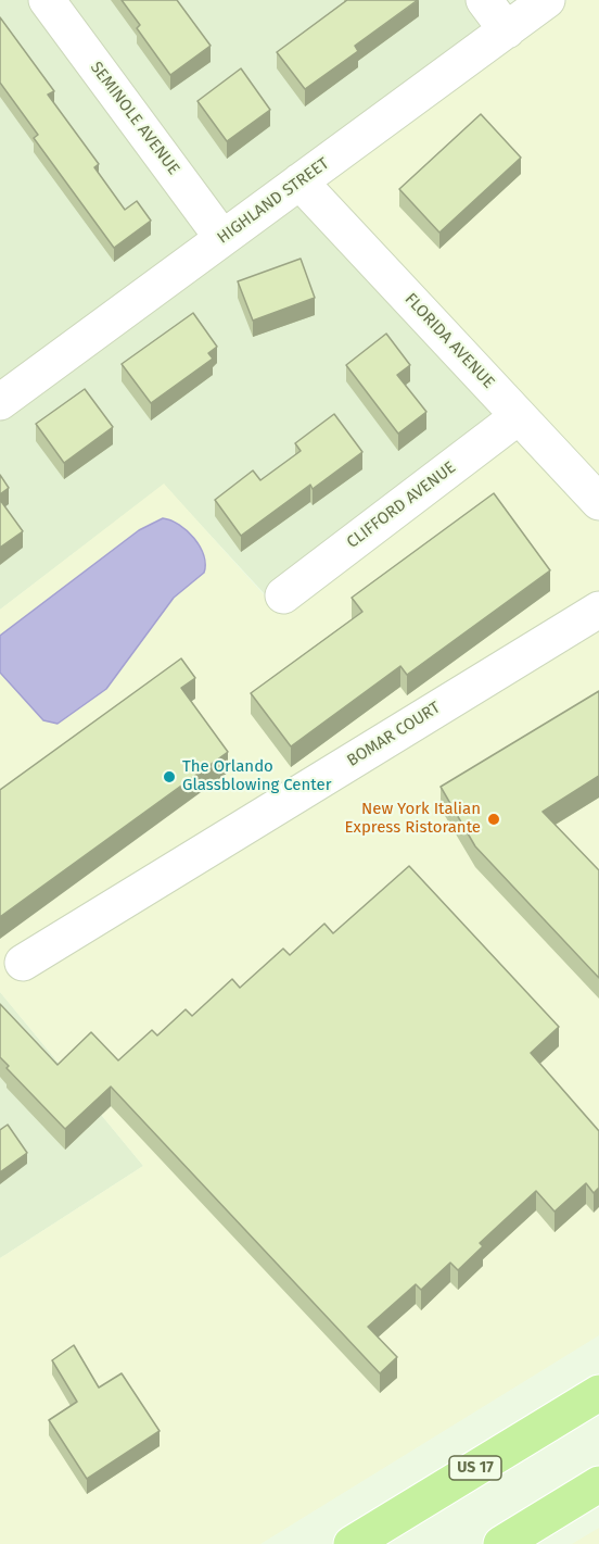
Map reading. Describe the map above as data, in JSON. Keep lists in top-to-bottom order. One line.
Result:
{"streets":{"main road":["US 17"],"street":["SEMINOLE AVENUE","HIGHLAND STREET","FLORIDA AVENUE","CLIFFORD AVENUE","BOMAR COURT"]},"crossings":[["SEMINOLE AVENUE","HIGHLAND STREET"],["HIGHLAND STREET","FLORIDA AVENUE"],["FLORIDA AVENUE","CLIFFORD AVENUE"]],"places":["The Orlando Glassblowing Center","New York Italian Express Ristorante"]}
